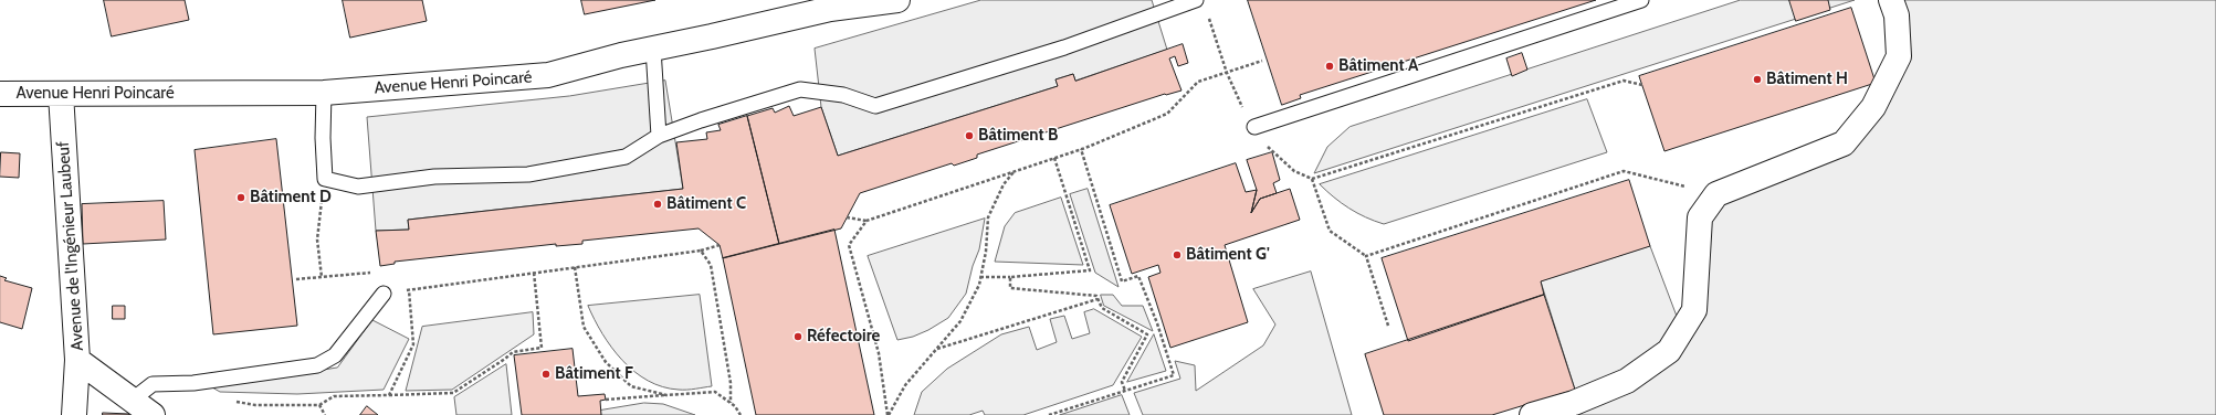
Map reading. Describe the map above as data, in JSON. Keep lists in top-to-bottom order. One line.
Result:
{"streets":{"street":["Avenue Henri Poincaré","Avenue de l'Ingénieur Laubeuf"]},"crossings":[["Avenue Henri Poincaré","Avenue de l'Ingénieur Laubeuf"]],"places":["Bâtiment A","Bâtiment H","Bâtiment B","Bâtiment D","Bâtiment C","Bâtiment G'","Réfectoire","Bâtiment F"]}
